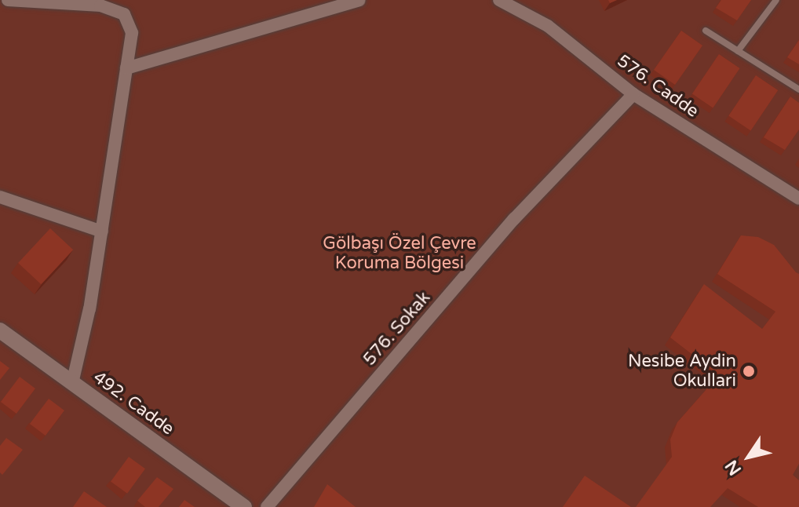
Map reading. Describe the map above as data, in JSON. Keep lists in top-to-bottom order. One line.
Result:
{"streets":{"street":["576. Cadde","576. Sokak","492. Cadde"]},"crossings":[["576. Cadde","576. Sokak"]],"parks":["Gölbaşı Özel Çevre Koruma Bölgesi"],"places":["Nesibe Aydin Okullari"],"north":"bottom left"}
